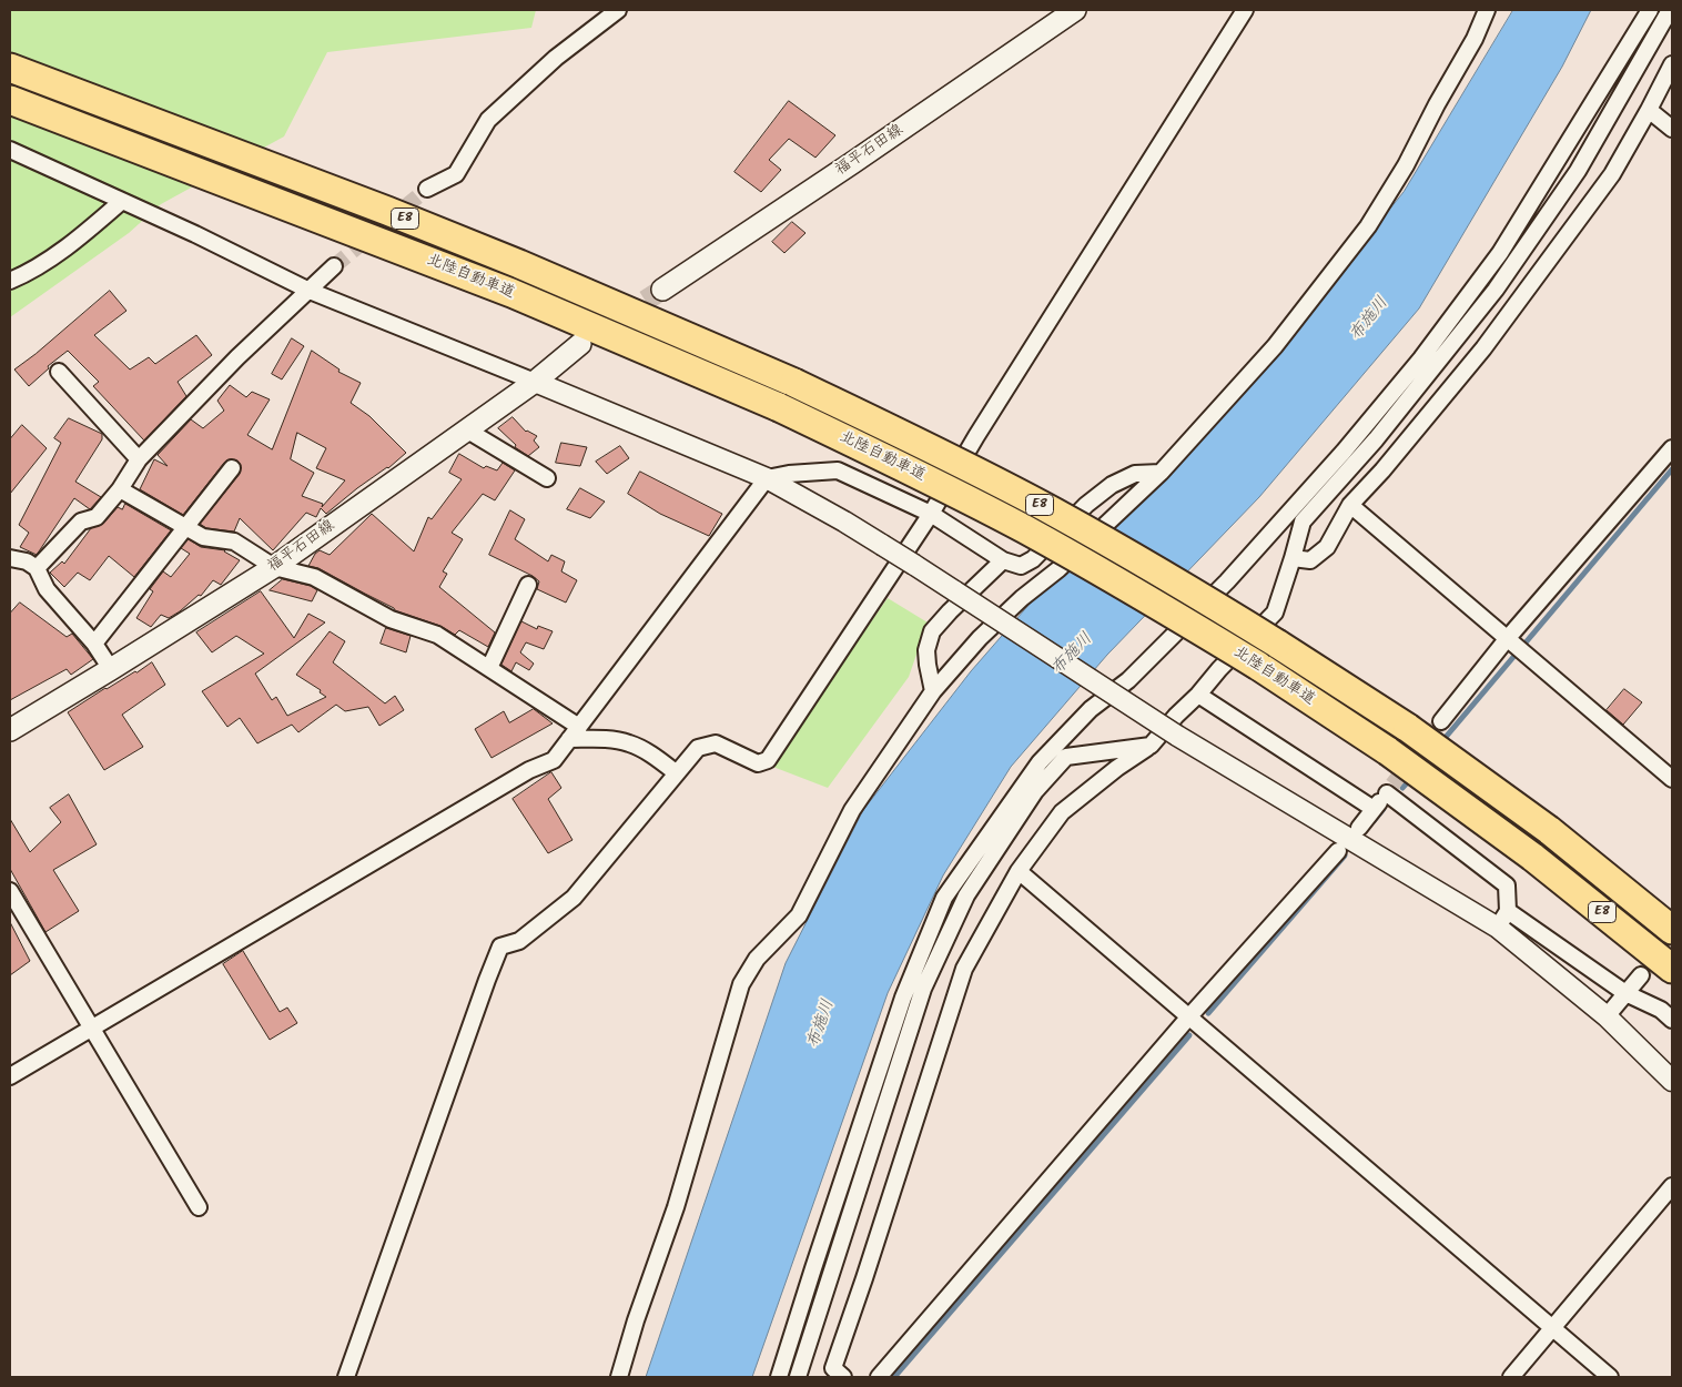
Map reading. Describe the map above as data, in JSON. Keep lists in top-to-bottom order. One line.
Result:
{"streets":{"highway":["E8","北陸自動車道"],"main road":["福平石田線"]},"water":["布施川"]}
